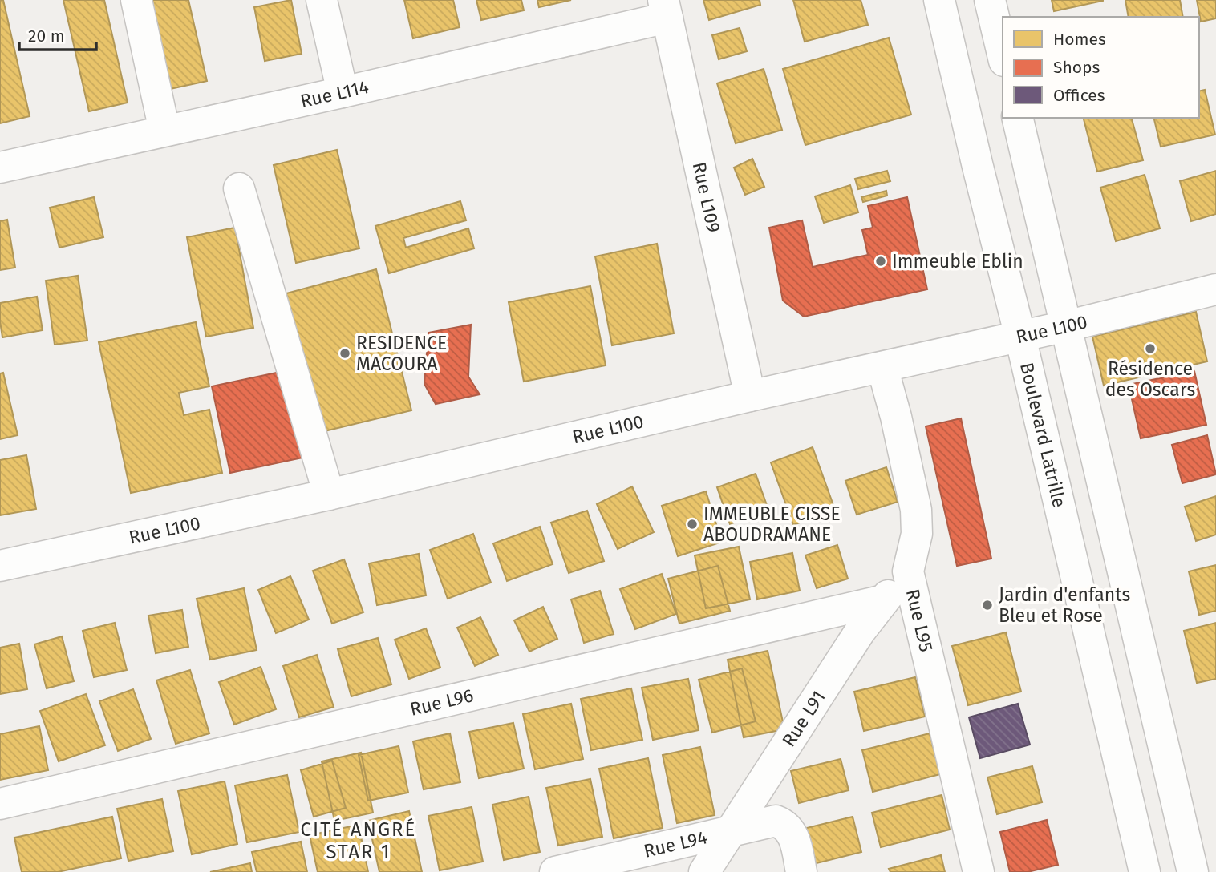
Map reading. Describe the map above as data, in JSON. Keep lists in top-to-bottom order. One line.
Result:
{"streets":{"street":["Rue L114","Rue L109","Rue L100","Boulevard Latrille","Rue L95","Rue L96","Rue L91","Rue L94"]},"crossings":[["Rue L114","Rue L109"],["Rue L109","Rue L100"],["Rue L100","Boulevard Latrille"],["Rue L100","Rue L95"],["Rue L95","Rue L91"],["Rue L96","Rue L91"],["Rue L91","Rue L94"]],"districts":["CITÉ ANGRÉ STAR 1"],"places":["Immeuble Eblin","Résidence des Oscars","RESIDENCE MACOURA","IMMEUBLE CISSE ABOUDRAMANE","Jardin d'enfants Bleu et Rose"],"legend":["Homes","Shops","Offices"],"scale_bar":"20 m"}
